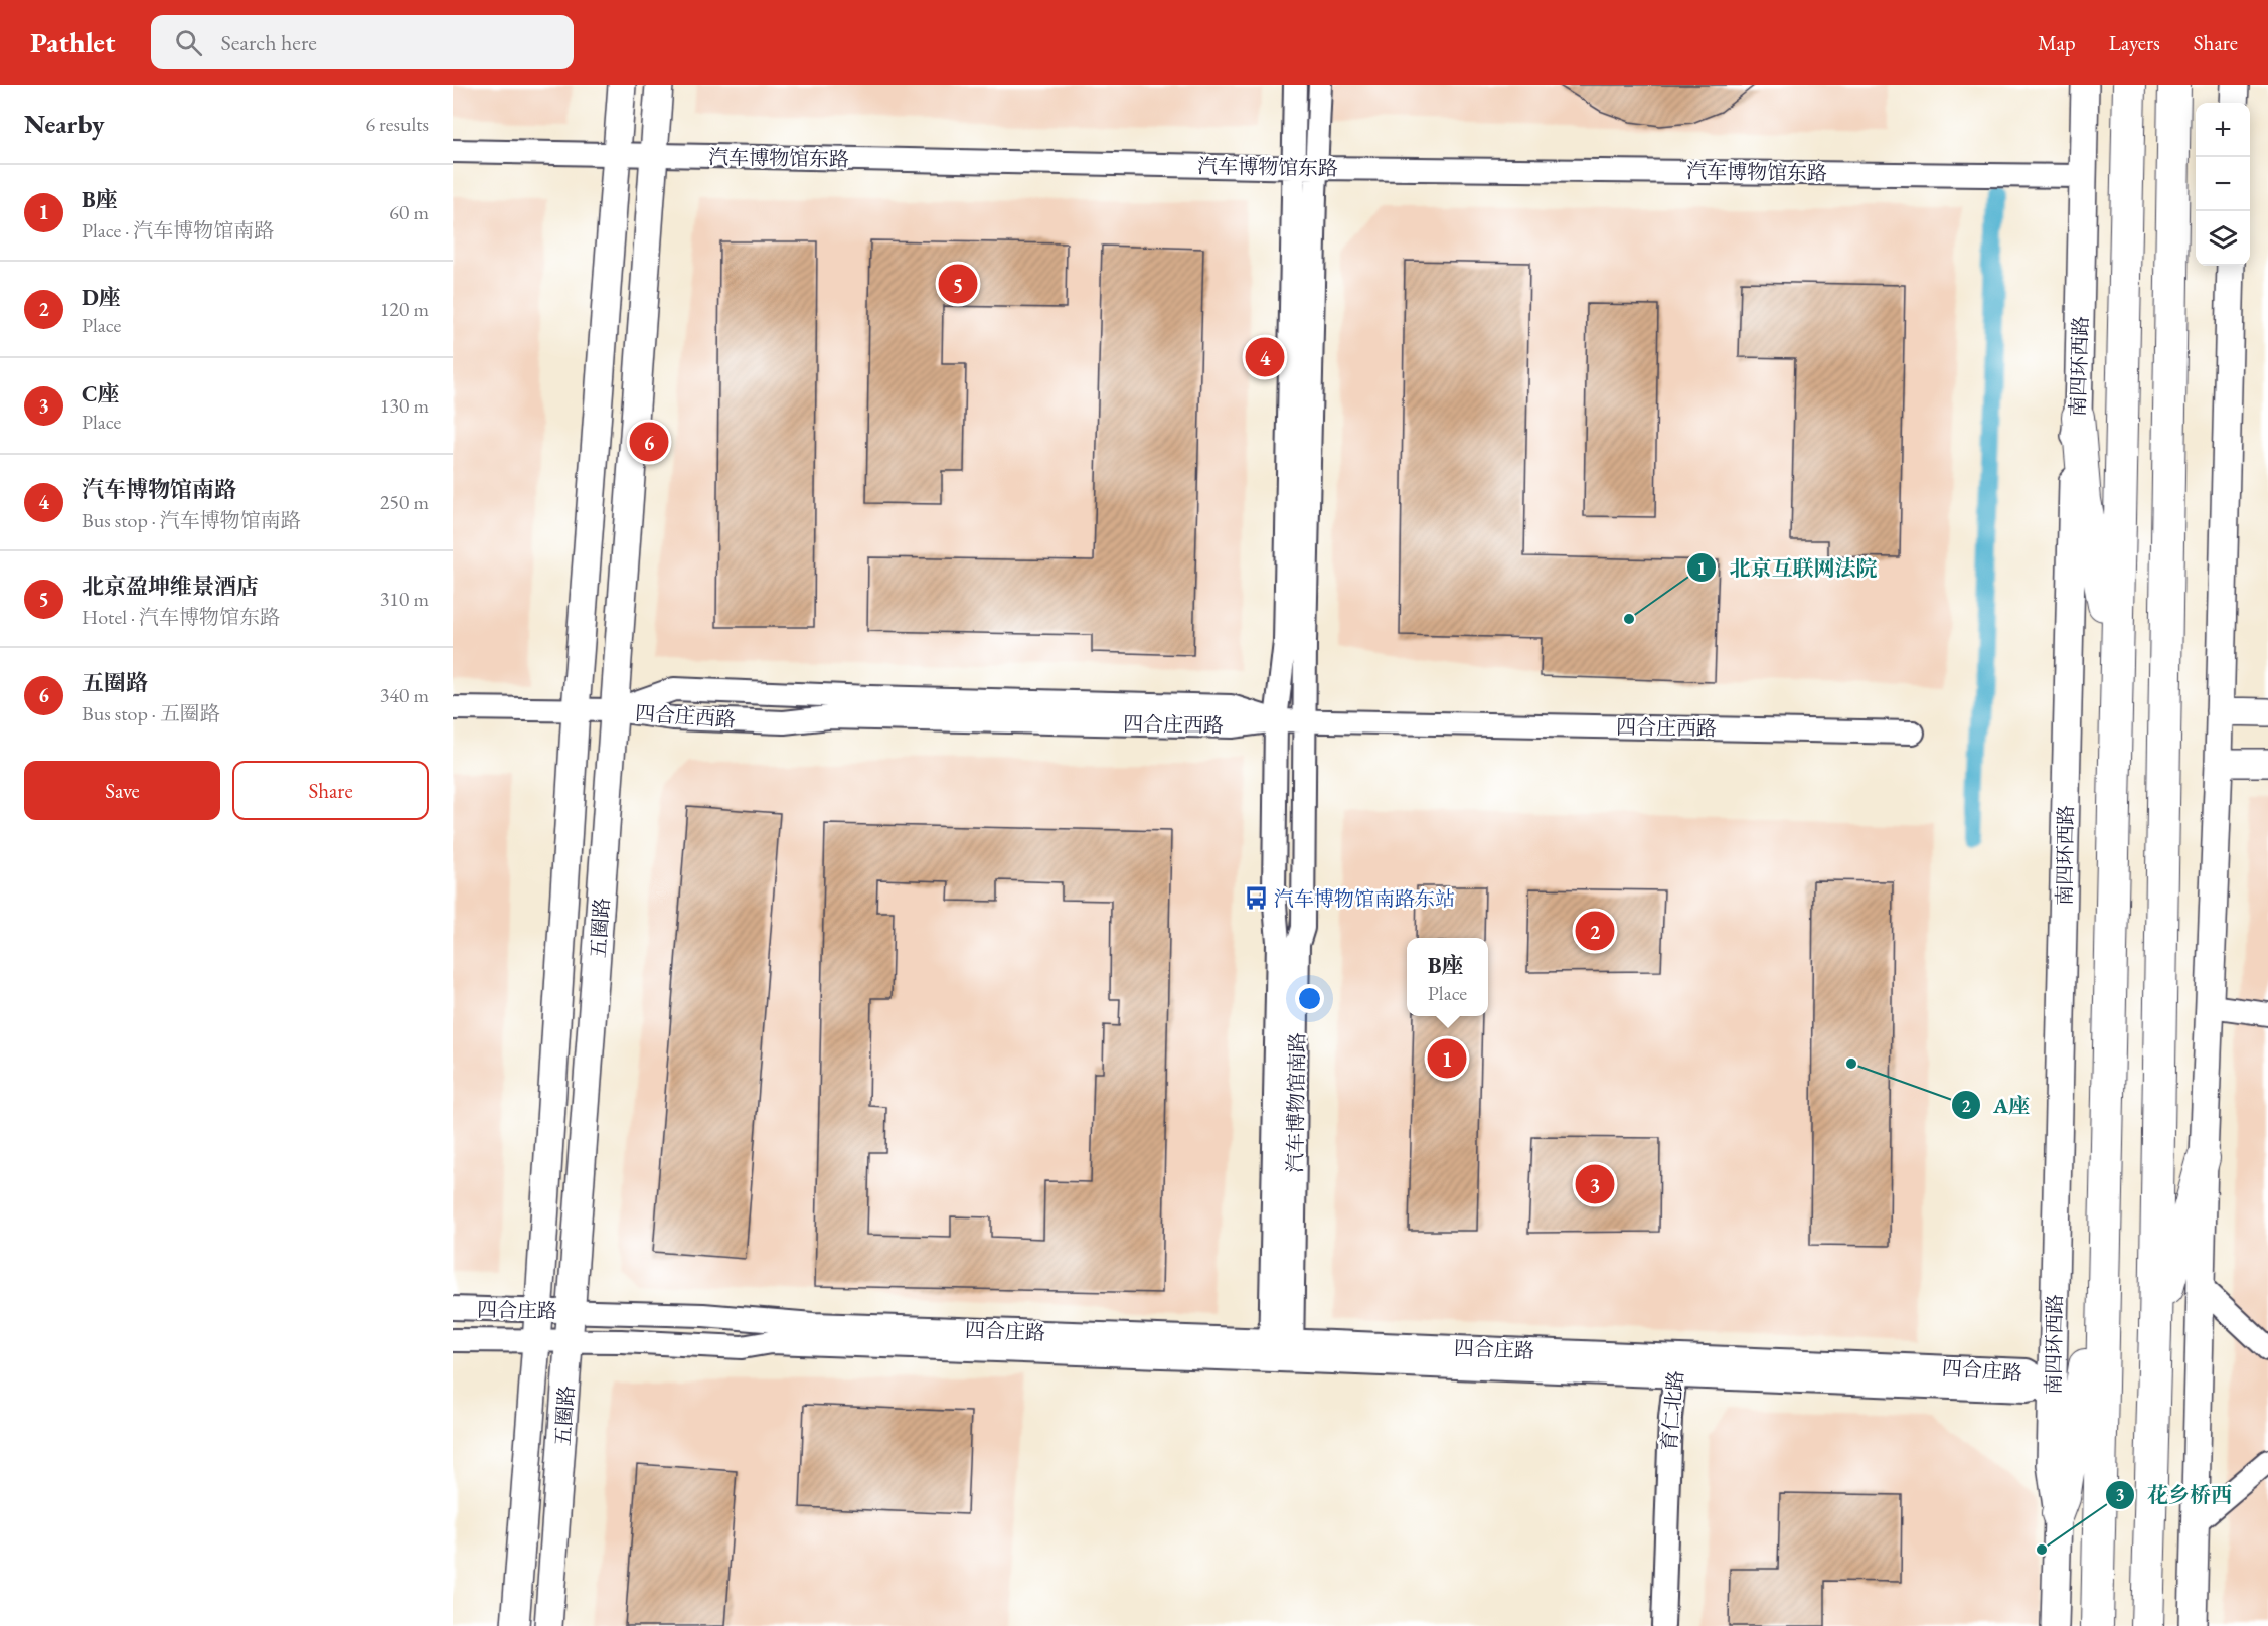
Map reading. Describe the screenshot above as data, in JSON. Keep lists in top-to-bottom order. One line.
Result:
{"streets":{"main road":["南四环西路","五圈路"],"street":["汽车博物馆东路","四合庄西路","汽车博物馆南路","四合庄路","育仁北路"]},"crossings":[["汽车博物馆东路","南四环西路"],["汽车博物馆东路","五圈路"],["汽车博物馆东路","汽车博物馆南路"],["南四环西路","四合庄路"],["四合庄西路","五圈路"],["四合庄西路","汽车博物馆南路"],["五圈路","四合庄路"],["汽车博物馆南路","四合庄路"],["四合庄路","育仁北路"]],"places":{"other":["北京互联网法院","A座","花乡桥西"],"bus stop":["汽车博物馆南路东站"]},"page":{"header":"Pathlet","search":"Search here","nav":["Map","Layers","Share"],"heading":["Nearby","6 results"],"map_buttons":["+","−"],"list":[{"mark":"1","name":"B座","note":"Place · 汽车博物馆南路","value":"60 m"},{"mark":"2","name":"D座","note":"Place","value":"120 m"},{"mark":"3","name":"C座","note":"Place","value":"130 m"},{"mark":"4","name":"汽车博物馆南路","note":"Bus stop · 汽车博物馆南路","value":"250 m"},{"mark":"5","name":"北京盈坤维景酒店","note":"Hotel · 汽车博物馆东路","value":"310 m"},{"mark":"6","name":"五圈路","note":"Bus stop · 五圈路","value":"340 m"}],"pins":["5","4","6","2","1","3"],"buttons":["Save","Share"],"popup":["B座","Place"]}}
